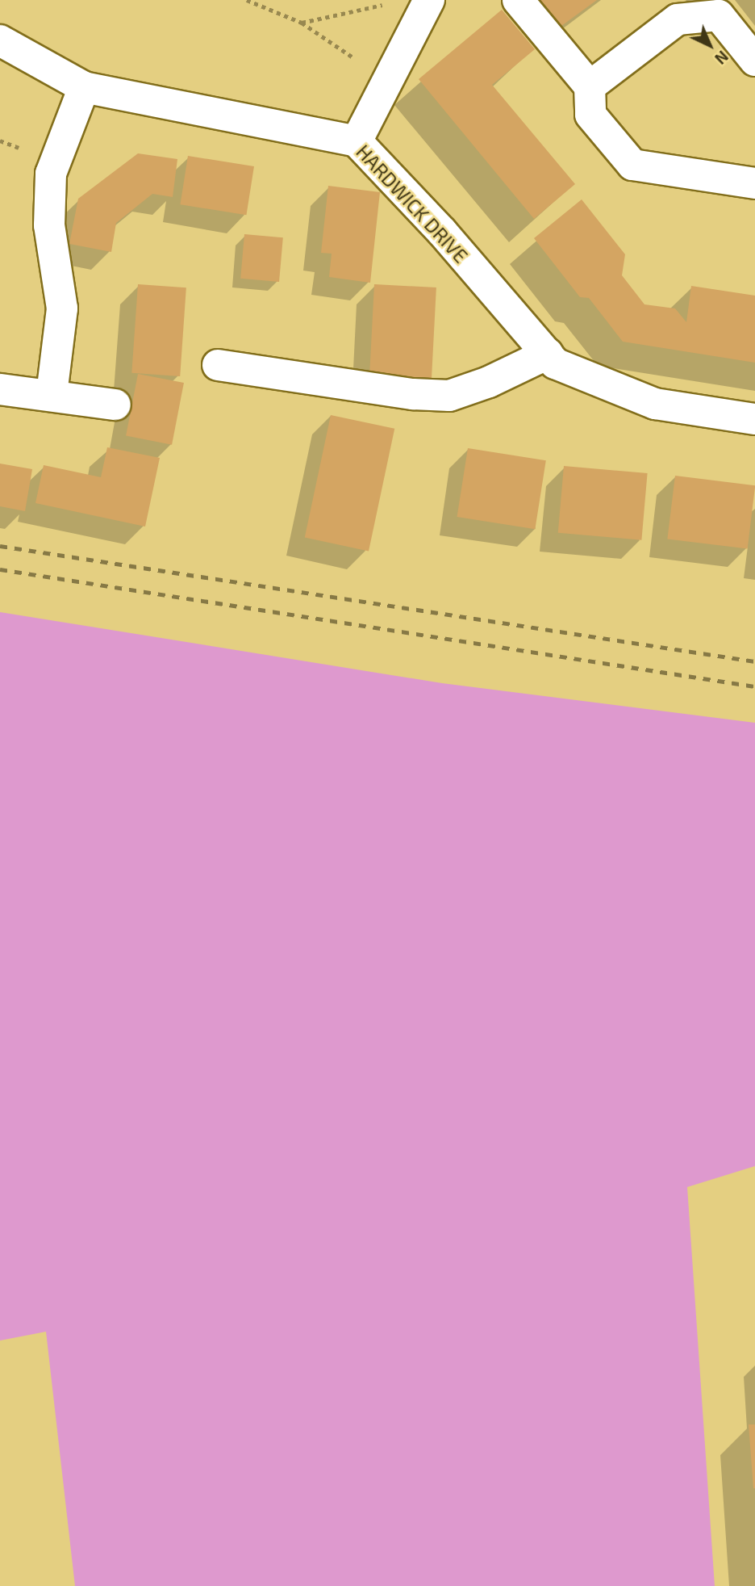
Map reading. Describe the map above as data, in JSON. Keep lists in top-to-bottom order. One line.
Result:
{"streets":{"street":["HARDWICK DRIVE"]},"north":"bottom right"}
